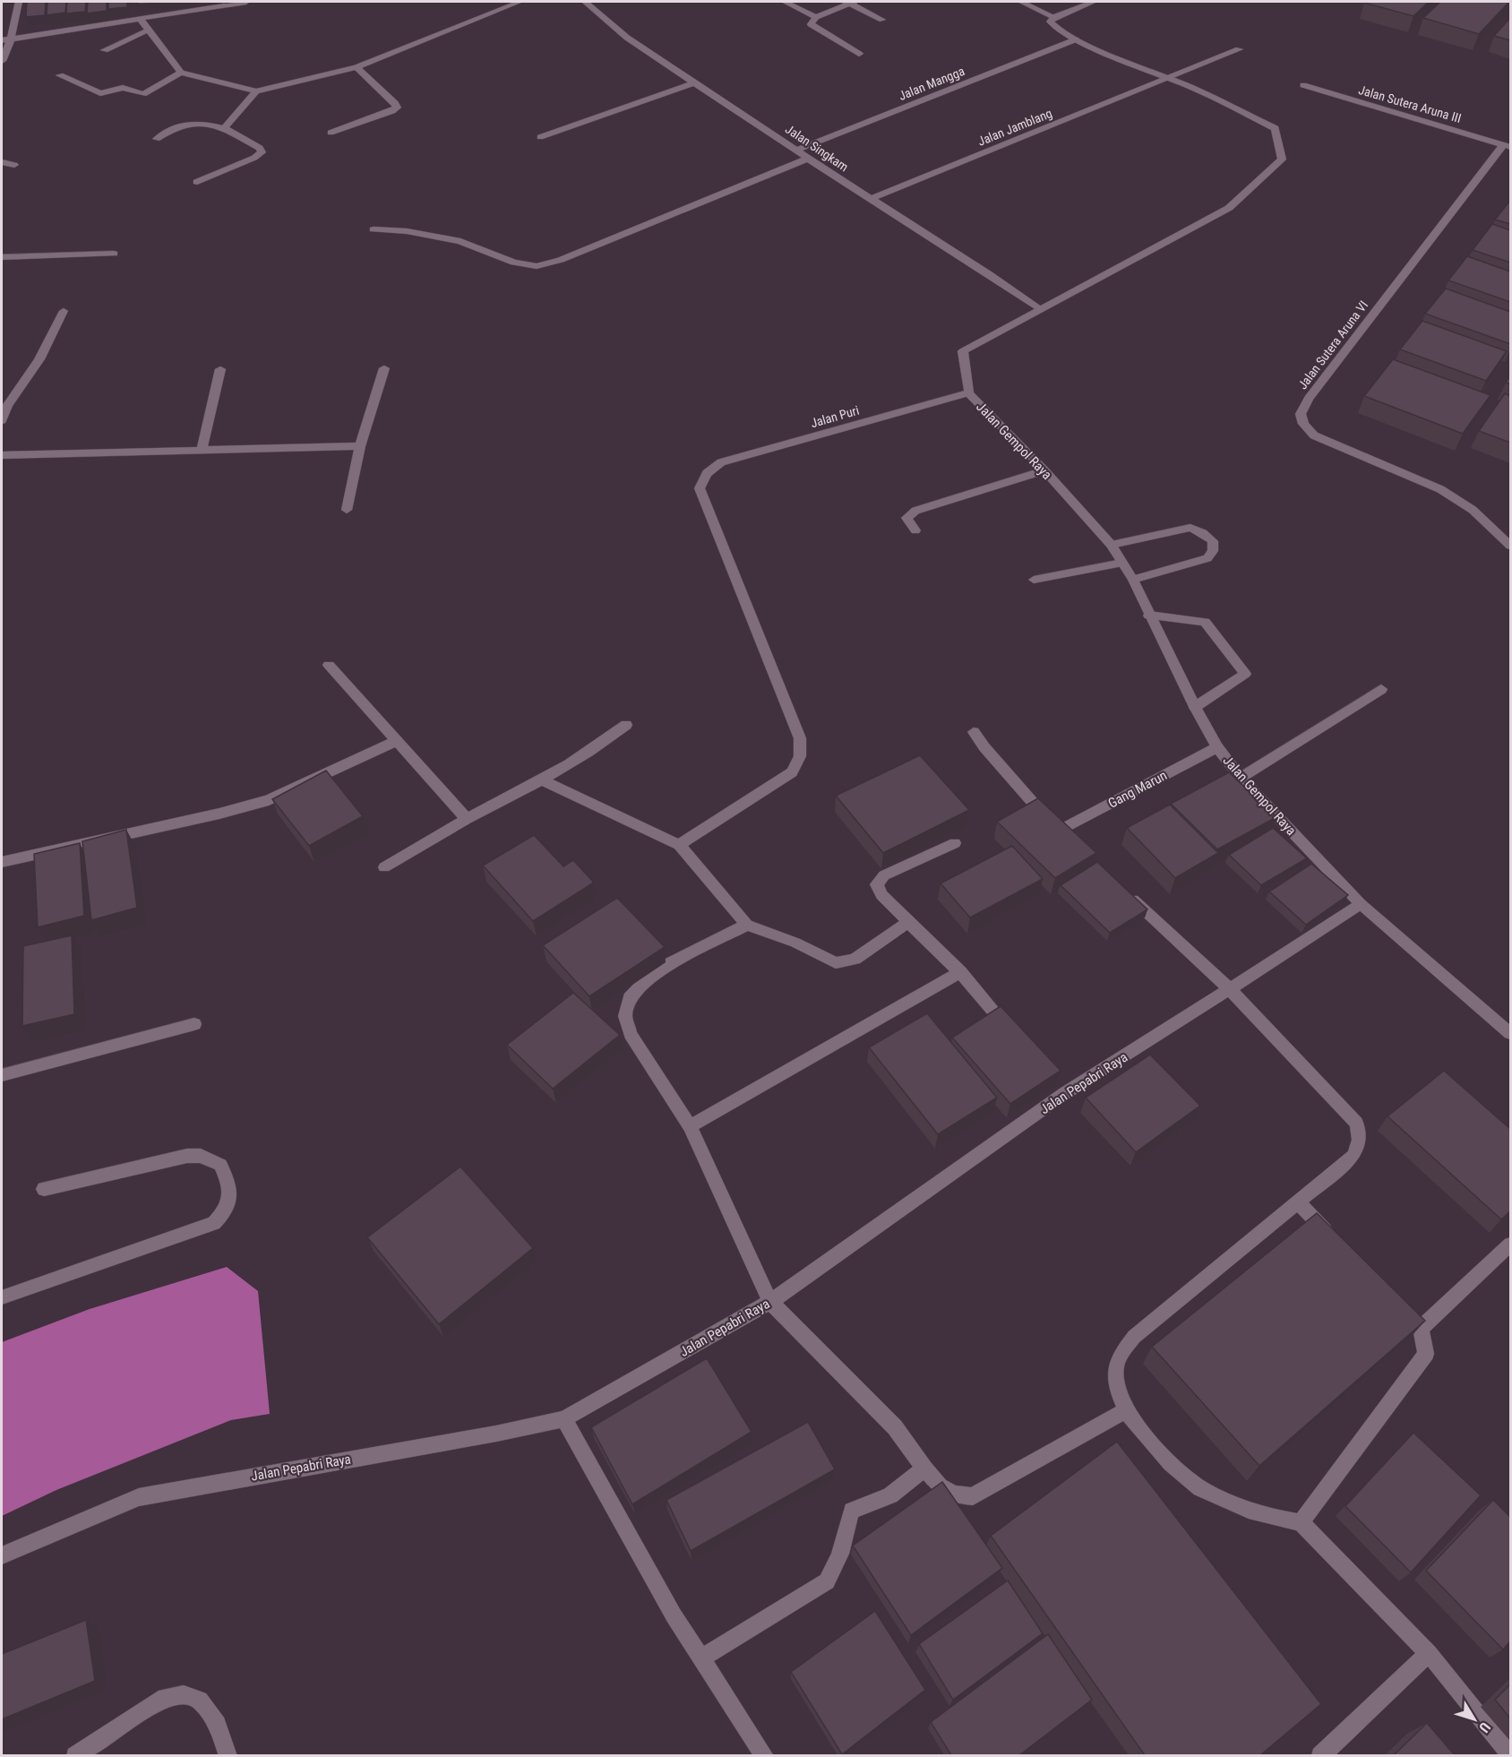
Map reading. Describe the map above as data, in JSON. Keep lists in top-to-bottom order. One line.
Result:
{"streets":{"street":["Jalan Mangga","Jalan Sutera Aruna III","Jalan Jamblang","Jalan Singkam","Jalan Sutera Aruna VI","Jalan Puri","Jalan Gempol Raya","Gang Marun","Jalan Pepabri Raya"]},"crossings":[["Jalan Mangga","Jalan Singkam"],["Jalan Mangga","Jalan Gempol Raya"],["Jalan Sutera Aruna III","Jalan Sutera Aruna VI"],["Jalan Jamblang","Jalan Singkam"],["Jalan Jamblang","Jalan Gempol Raya"],["Jalan Singkam","Jalan Gempol Raya"],["Jalan Puri","Jalan Gempol Raya"],["Jalan Gempol Raya","Gang Marun"],["Jalan Gempol Raya","Jalan Pepabri Raya"]],"north":"bottom right"}
